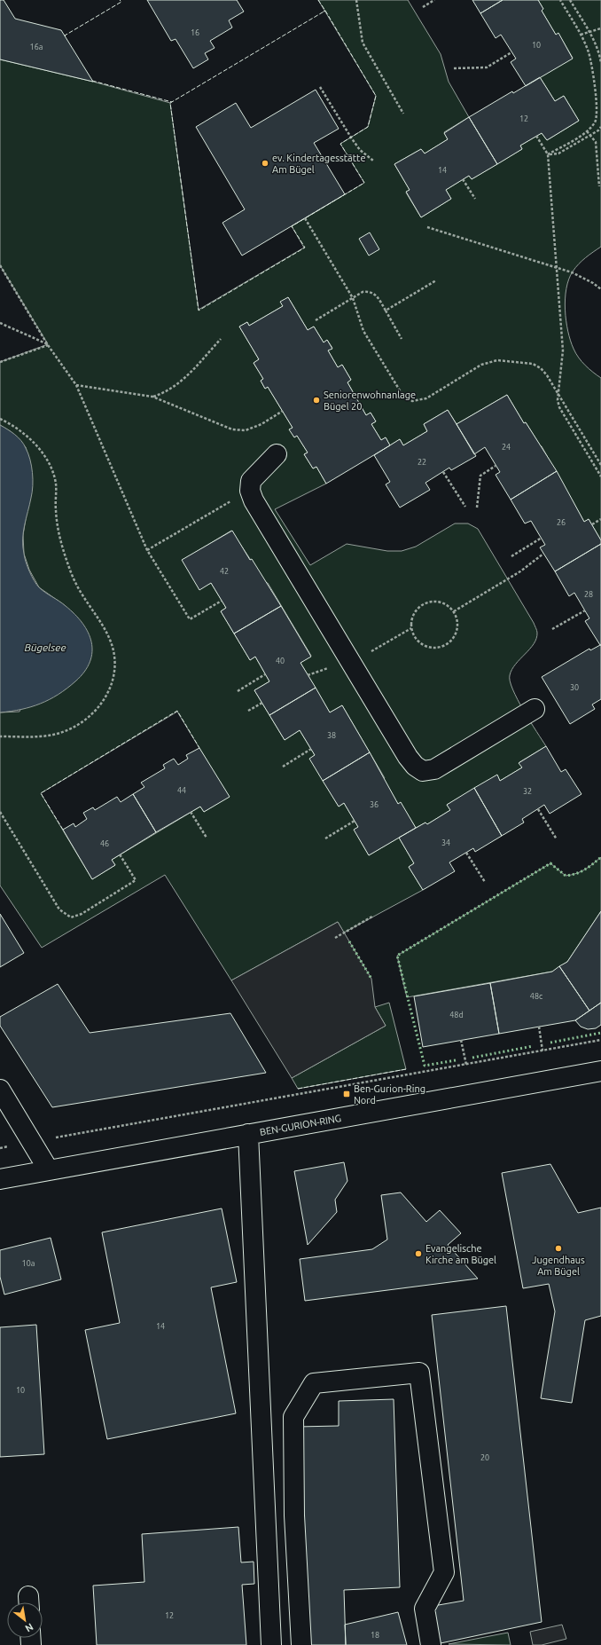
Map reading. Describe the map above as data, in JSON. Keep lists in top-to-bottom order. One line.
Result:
{"streets":{"street":["BEN-GURION-RING"]},"water":["Bügelsee"],"places":{"other":["ev. Kindertagesstätte Am Bügel","Seniorenwohnanlage Bügel 20","Jugendhaus Am Bügel","Evangelische Kirche am Bügel"],"transit":["Ben-Gurion-Ring Nord"]},"house_numbers":["16","10","16a","12","14","24","22","26","42","28","40","30","38","44","32","36","34","46","48c","48d","10a","14","10","20","12","18"],"north":"bottom right"}
